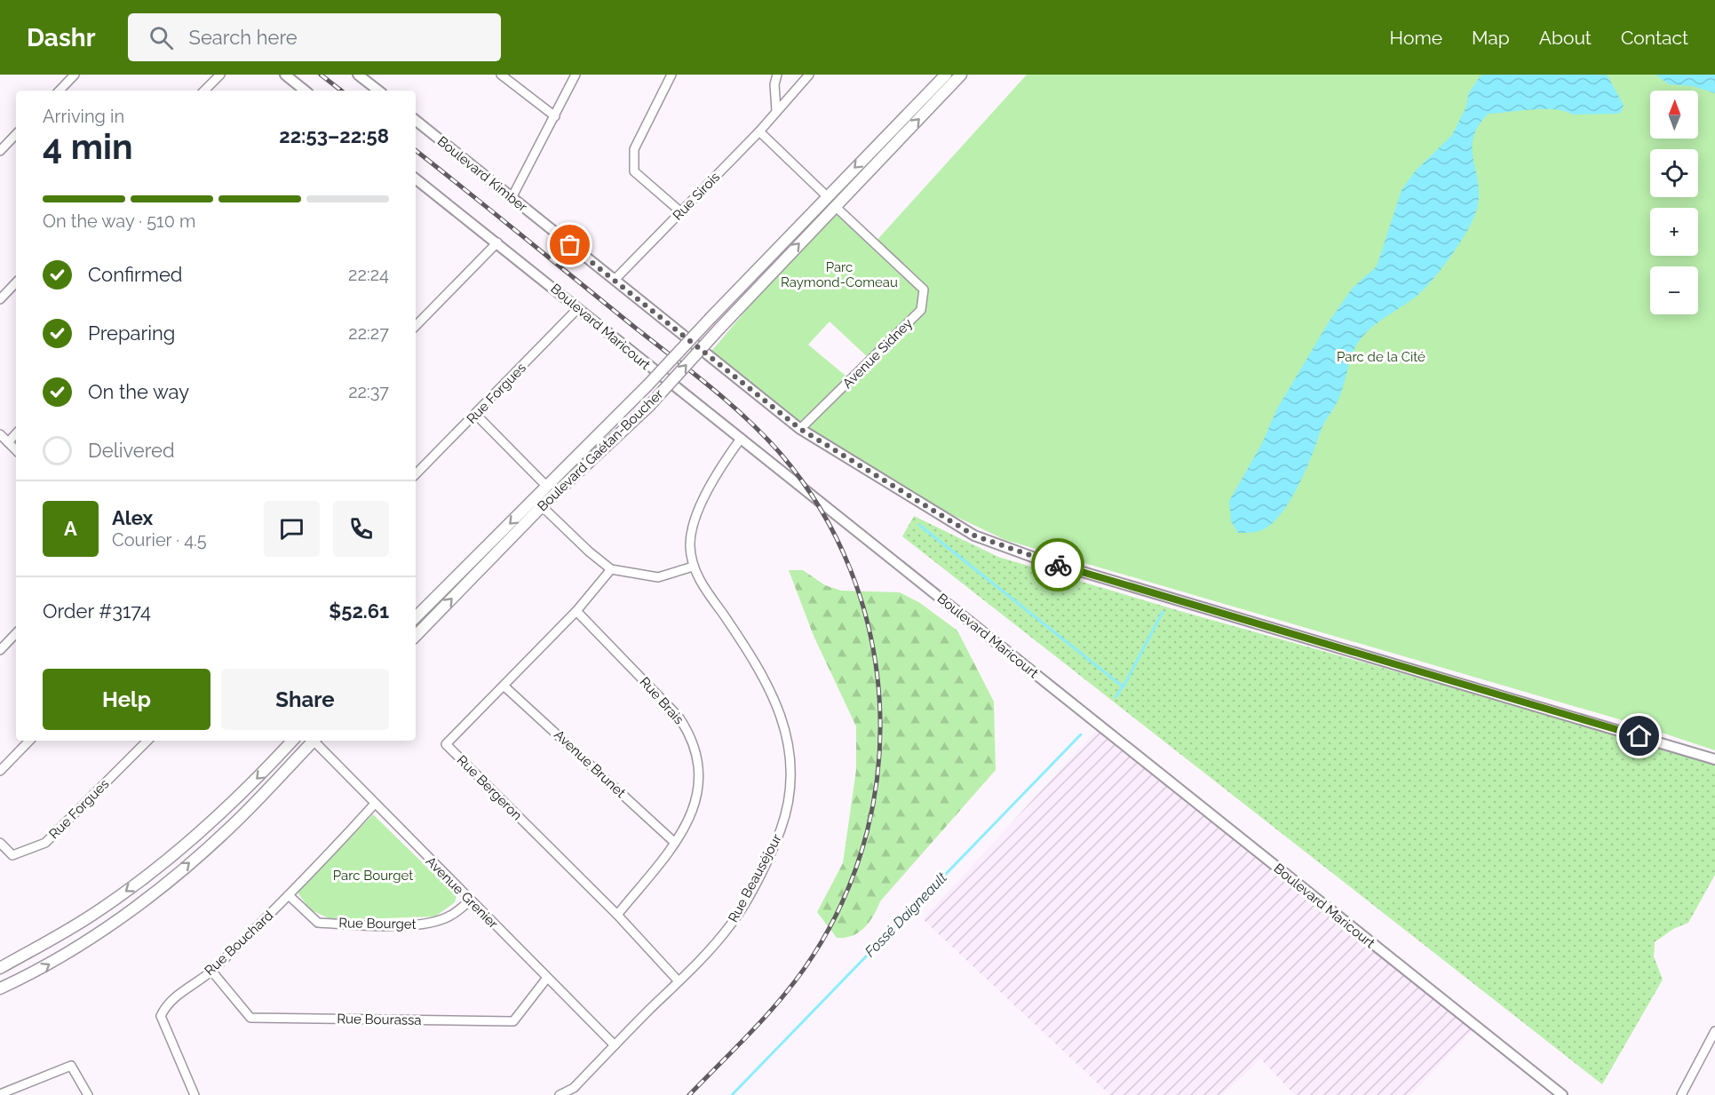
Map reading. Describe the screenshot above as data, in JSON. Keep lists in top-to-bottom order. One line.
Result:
{"streets":{"main road":["Boulevard Gaétan-Boucher"],"street":["Boulevard Kimber","Rue Sirois","Boulevard Maricourt","Avenue Sidney","Rue Forgues","Rue Brais","Avenue Brunet","Rue Bergeron","Rue Beauséjour","Avenue Grenier","Rue Bourget","Rue Bouchard","Rue Bourassa"]},"crossings":[["Boulevard Kimber","Rue Sirois"],["Boulevard Kimber","Avenue Sidney"],["Boulevard Maricourt","Rue Forgues"],["Boulevard Maricourt","Rue Beauséjour"],["Avenue Sidney","Boulevard Gaétan-Boucher"],["Rue Brais","Avenue Brunet"],["Rue Brais","Rue Bergeron"],["Avenue Brunet","Rue Bergeron"],["Rue Bergeron","Rue Beauséjour"],["Rue Beauséjour","Avenue Grenier"],["Avenue Grenier","Rue Bourget"],["Avenue Grenier","Rue Bouchard"],["Avenue Grenier","Rue Bourassa"],["Rue Bourget","Rue Bouchard"],["Rue Bouchard","Rue Bourassa"]],"water":["Fossé Daigneault"],"parks":["Parc Raymond-Comeau","Parc de la Cité","Parc Bourget"],"north":"top","page":{"header":"Dashr","search":"Search here","nav":["Home","Map","About","Contact"],"map_buttons":["+","−"],"heading":["4 min","Arriving in","22:53–22:58"],"panel":["Alex","Courier · 4.5","Order #3174","$52.61"],"bar":"On the way · 510 m","list":[["Confirmed","22:24"],["Preparing","22:27"],["On the way","22:37"],"Delivered"],"round":"A","buttons":["Help","Share"]}}
